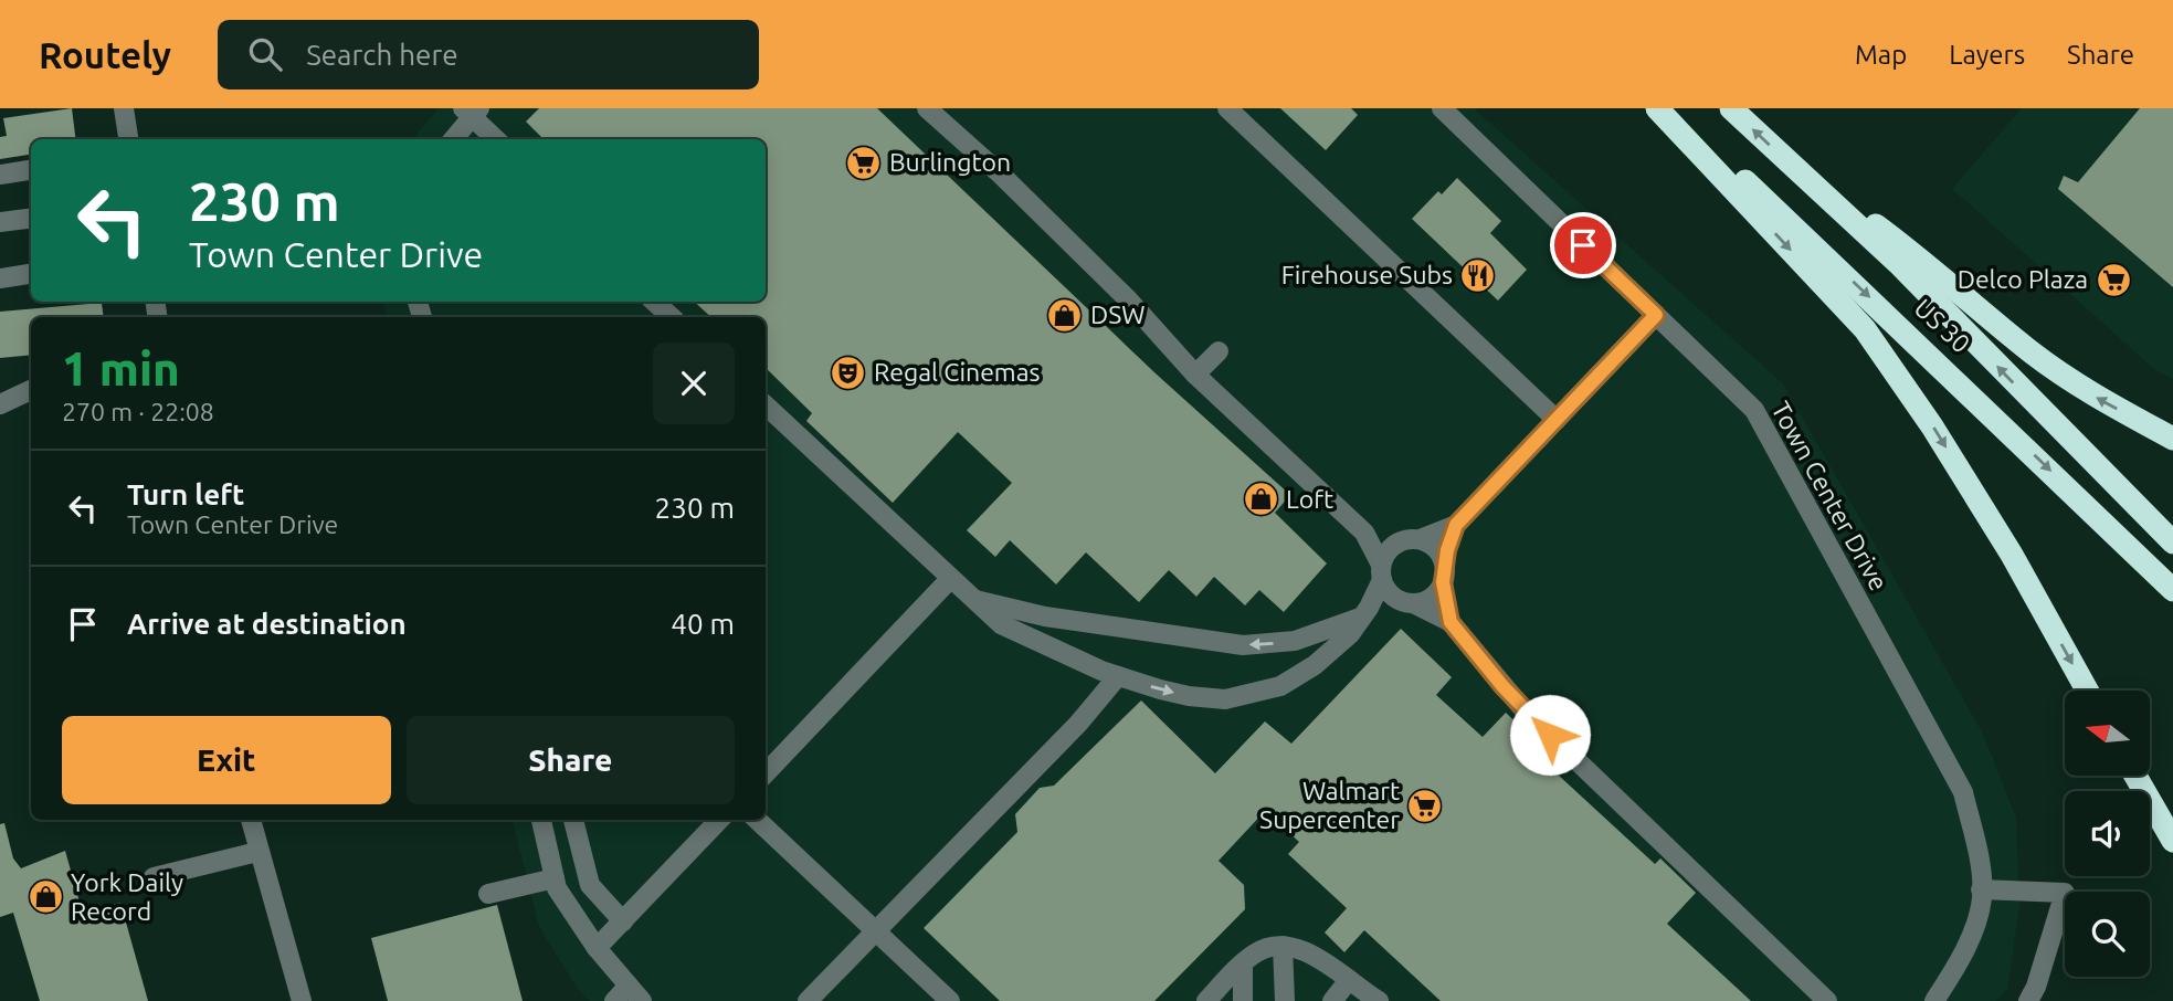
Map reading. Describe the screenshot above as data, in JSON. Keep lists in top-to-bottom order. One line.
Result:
{"streets":{"highway":["US 30"],"street":["Town Center Drive"]},"places":{"supermarket":["Burlington","Delco Plaza","Walmart Supercenter"],"restaurant":["Firehouse Subs"],"shop":["DSW","Loft","York Daily Record"],"theatre":["Regal Cinemas"]},"north":"left","page":{"header":"Routely","search":"Search here","nav":["Map","Layers","Share"],"turn":["230 m","Town Center Drive"],"heading":["1 min","270 m · 22:08"],"list":[{"name":"Turn left","note":"Town Center Drive","value":"230 m"},{"name":"Arrive at destination","value":"40 m"}],"buttons":["Exit","Share"]}}
